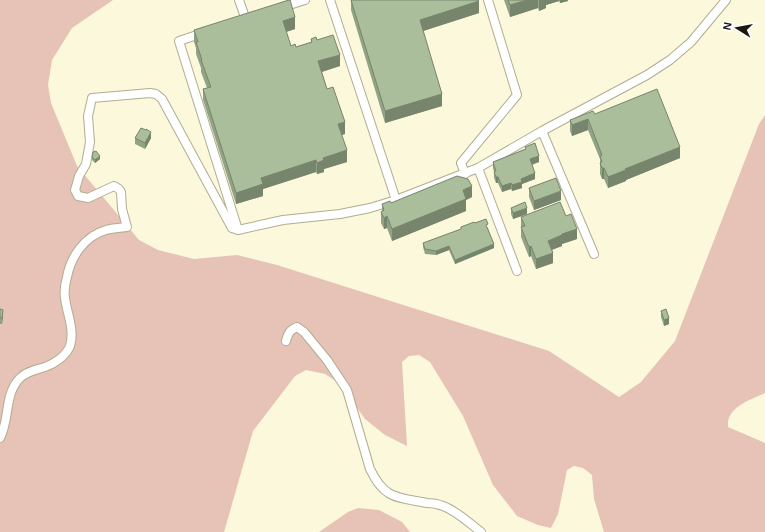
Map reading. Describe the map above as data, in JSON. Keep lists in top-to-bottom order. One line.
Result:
{"north":"left"}
